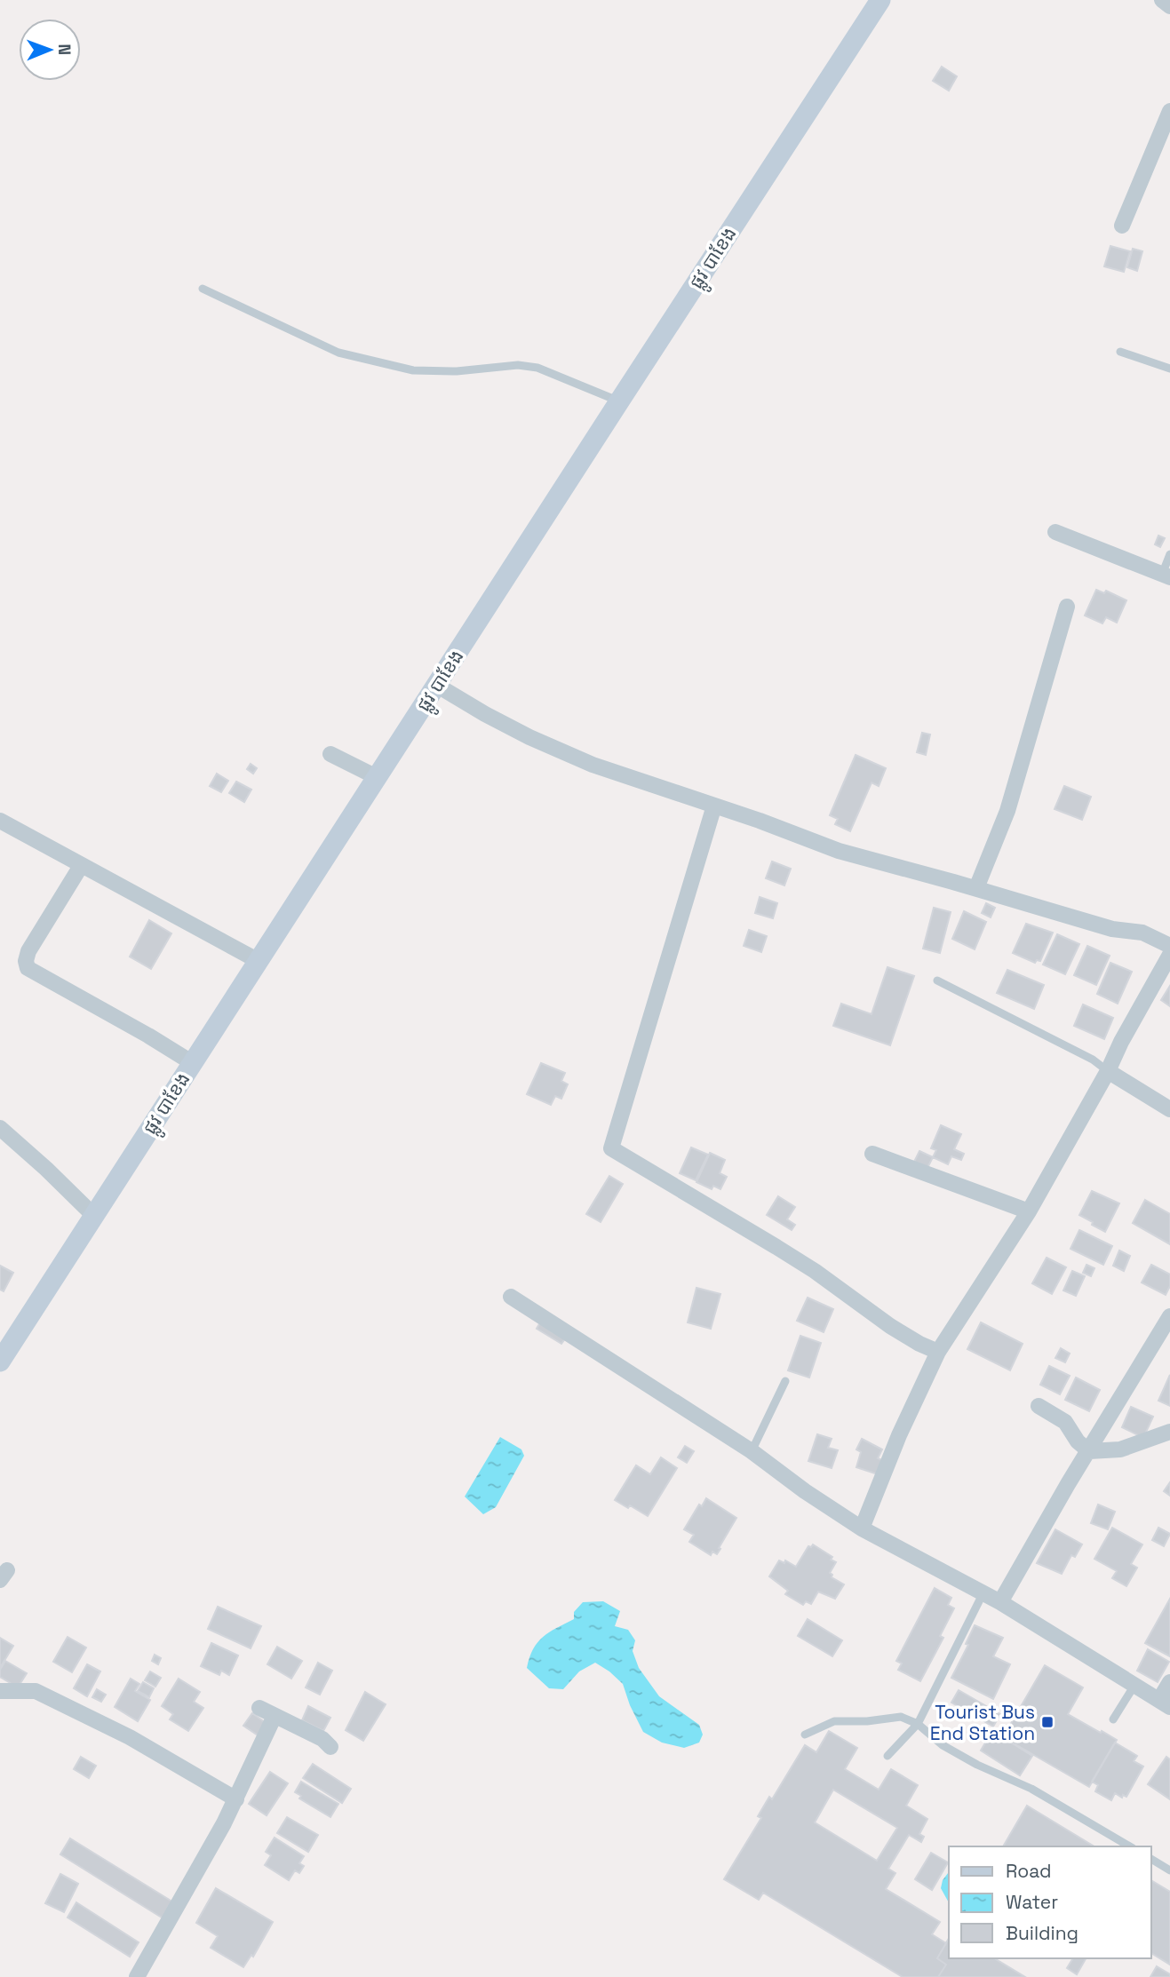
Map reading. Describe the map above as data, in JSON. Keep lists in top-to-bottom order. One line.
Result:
{"streets":{"street":["ផ្លូវ បាខែង"]},"places":{"transit":["Tourist Bus End Station"]},"legend":["Road","Water","Building"],"north":"right"}
